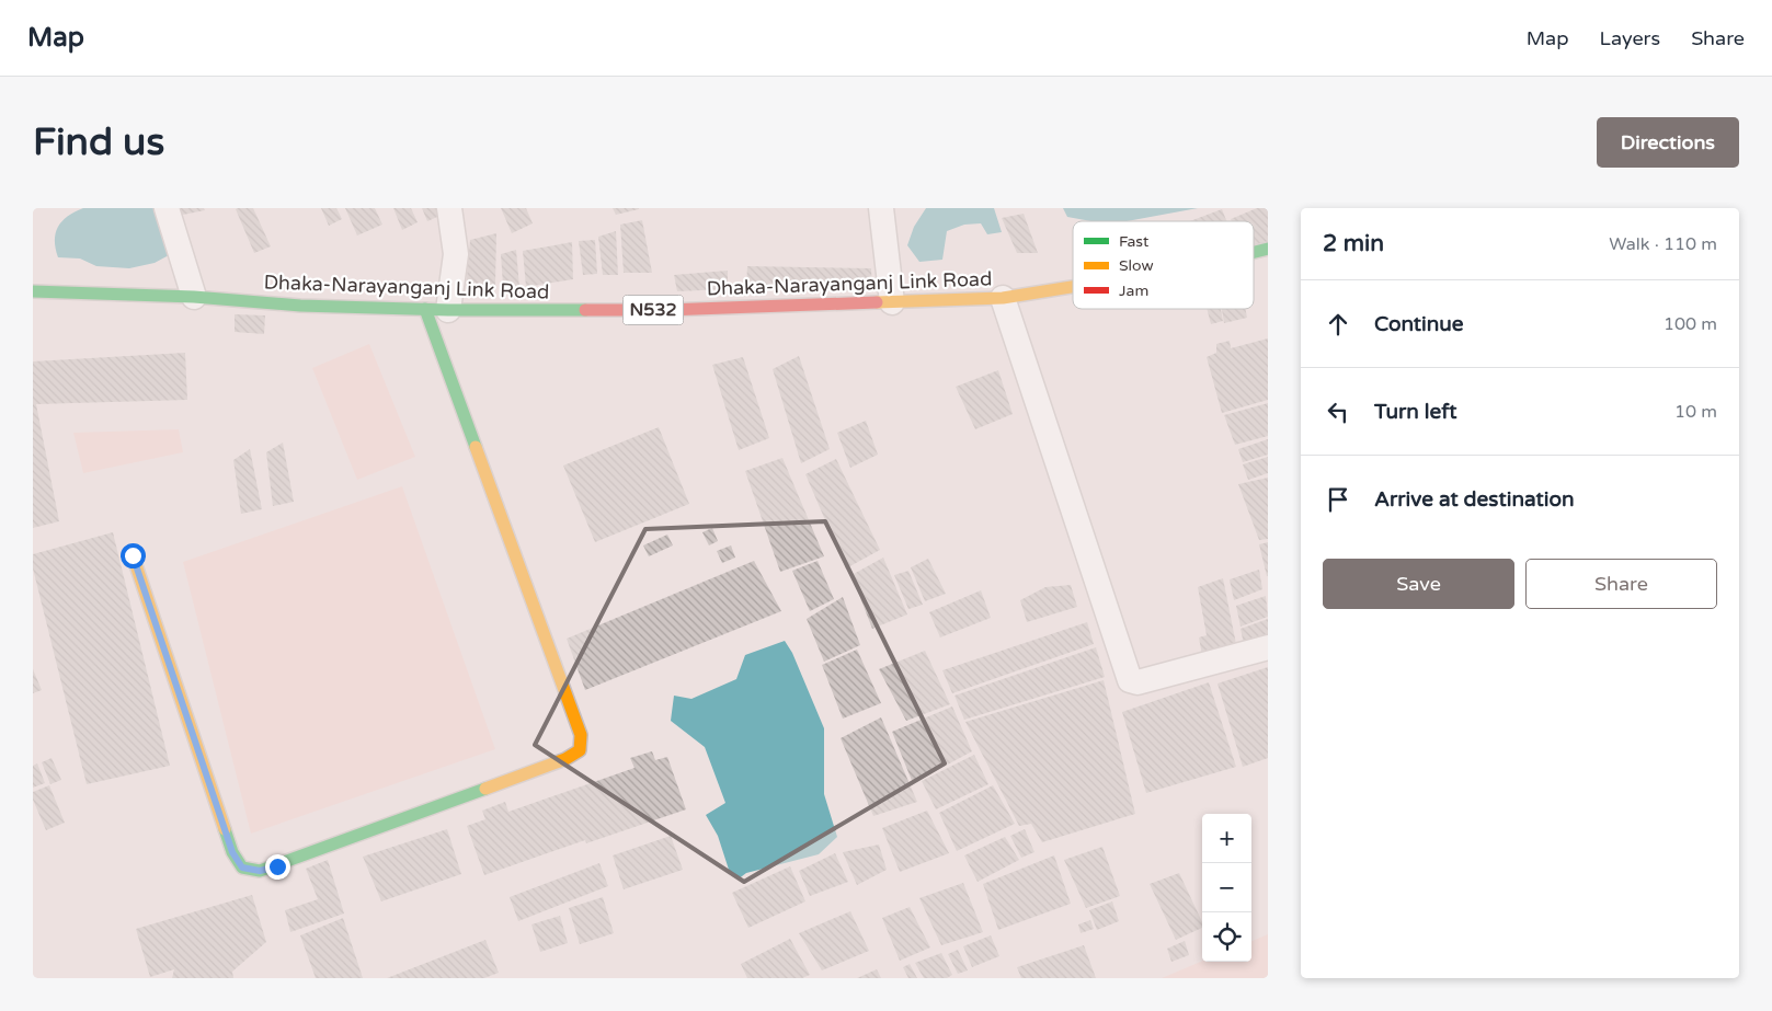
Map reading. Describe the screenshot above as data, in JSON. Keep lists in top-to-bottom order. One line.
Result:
{"streets":{"main road":["Dhaka-Narayanganj Link Road","N532"]},"legend":["Fast","Slow","Jam"],"page":{"header":"Map","nav":["Map","Layers","Share"],"buttons":["Directions",["Save","Share"]],"title":"Find us","heading":["2 min","Walk · 110 m"],"list":[["Continue","100 m"],["Turn left","10 m"],"Arrive at destination"],"map_buttons":["+","−"]}}
